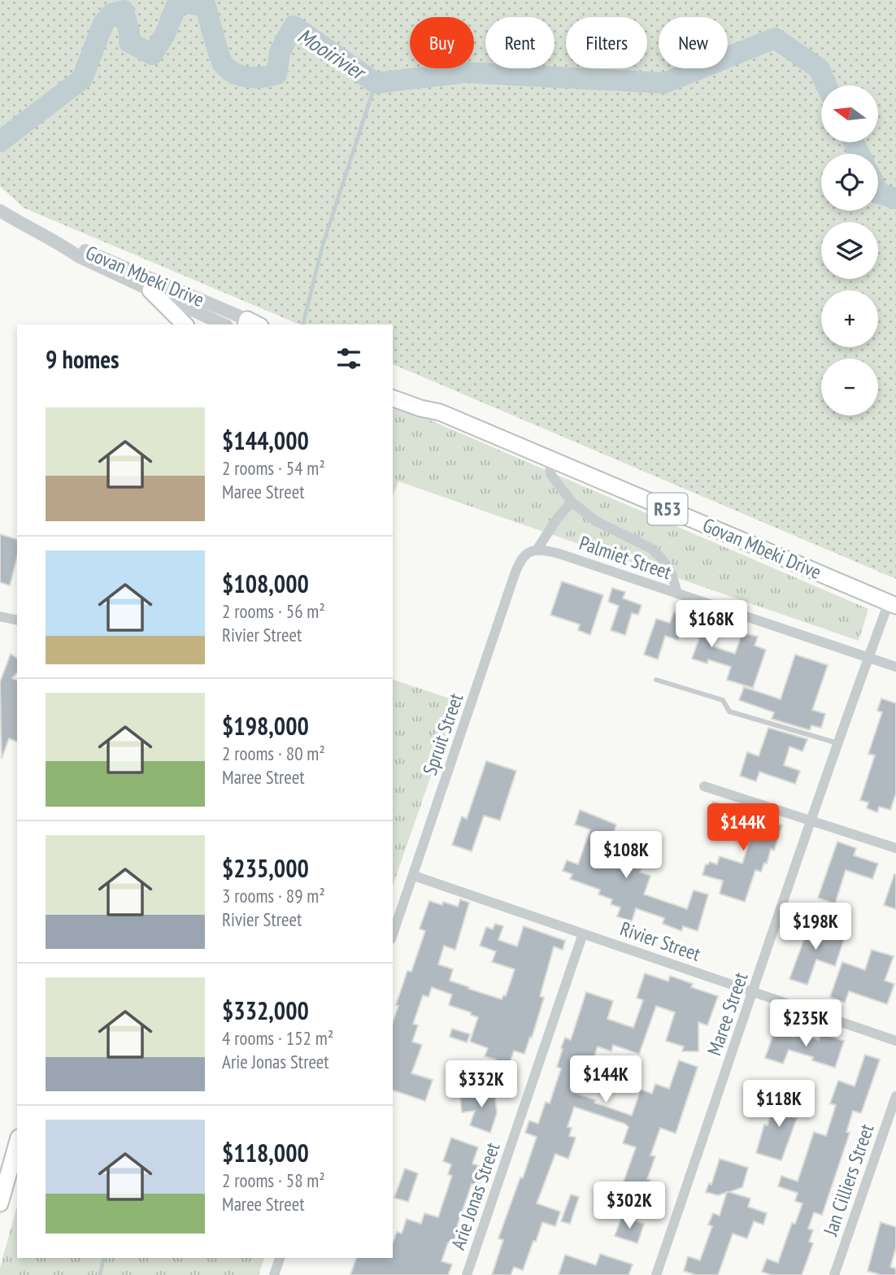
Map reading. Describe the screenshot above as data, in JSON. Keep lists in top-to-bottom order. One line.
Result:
{"streets":{"main road":["Govan Mbeki Drive","R53"],"street":["Palmiet Street","Spruit Street","Rivier Street","Maree Street","Jan Cilliers Street","Arie Jonas Street"]},"crossings":[["Govan Mbeki Drive","Maree Street"],["Palmiet Street","Spruit Street"],["Palmiet Street","Maree Street"],["Spruit Street","Rivier Street"],["Rivier Street","Maree Street"],["Rivier Street","Arie Jonas Street"]],"water":["Mooirivier"],"north":"left","page":{"chip":["Buy","Rent","Filters","New"],"map_buttons":["+","−"],"heading":"9 homes","list":[{"name":"$144,000","note":"2 rooms · 54 m² · Maree Street"},{"name":"$108,000","note":"2 rooms · 56 m² · Rivier Street"},{"name":"$198,000","note":"2 rooms · 80 m² · Maree Street"},{"name":"$235,000","note":"3 rooms · 89 m² · Rivier Street"},{"name":"$332,000","note":"4 rooms · 152 m² · Arie Jonas Street"},{"name":"$118,000","note":"2 rooms · 58 m² · Maree Street"}],"price":["$168K","$144K","$108K","$198K","$235K","$144K","$332K","$118K","$302K"]}}
